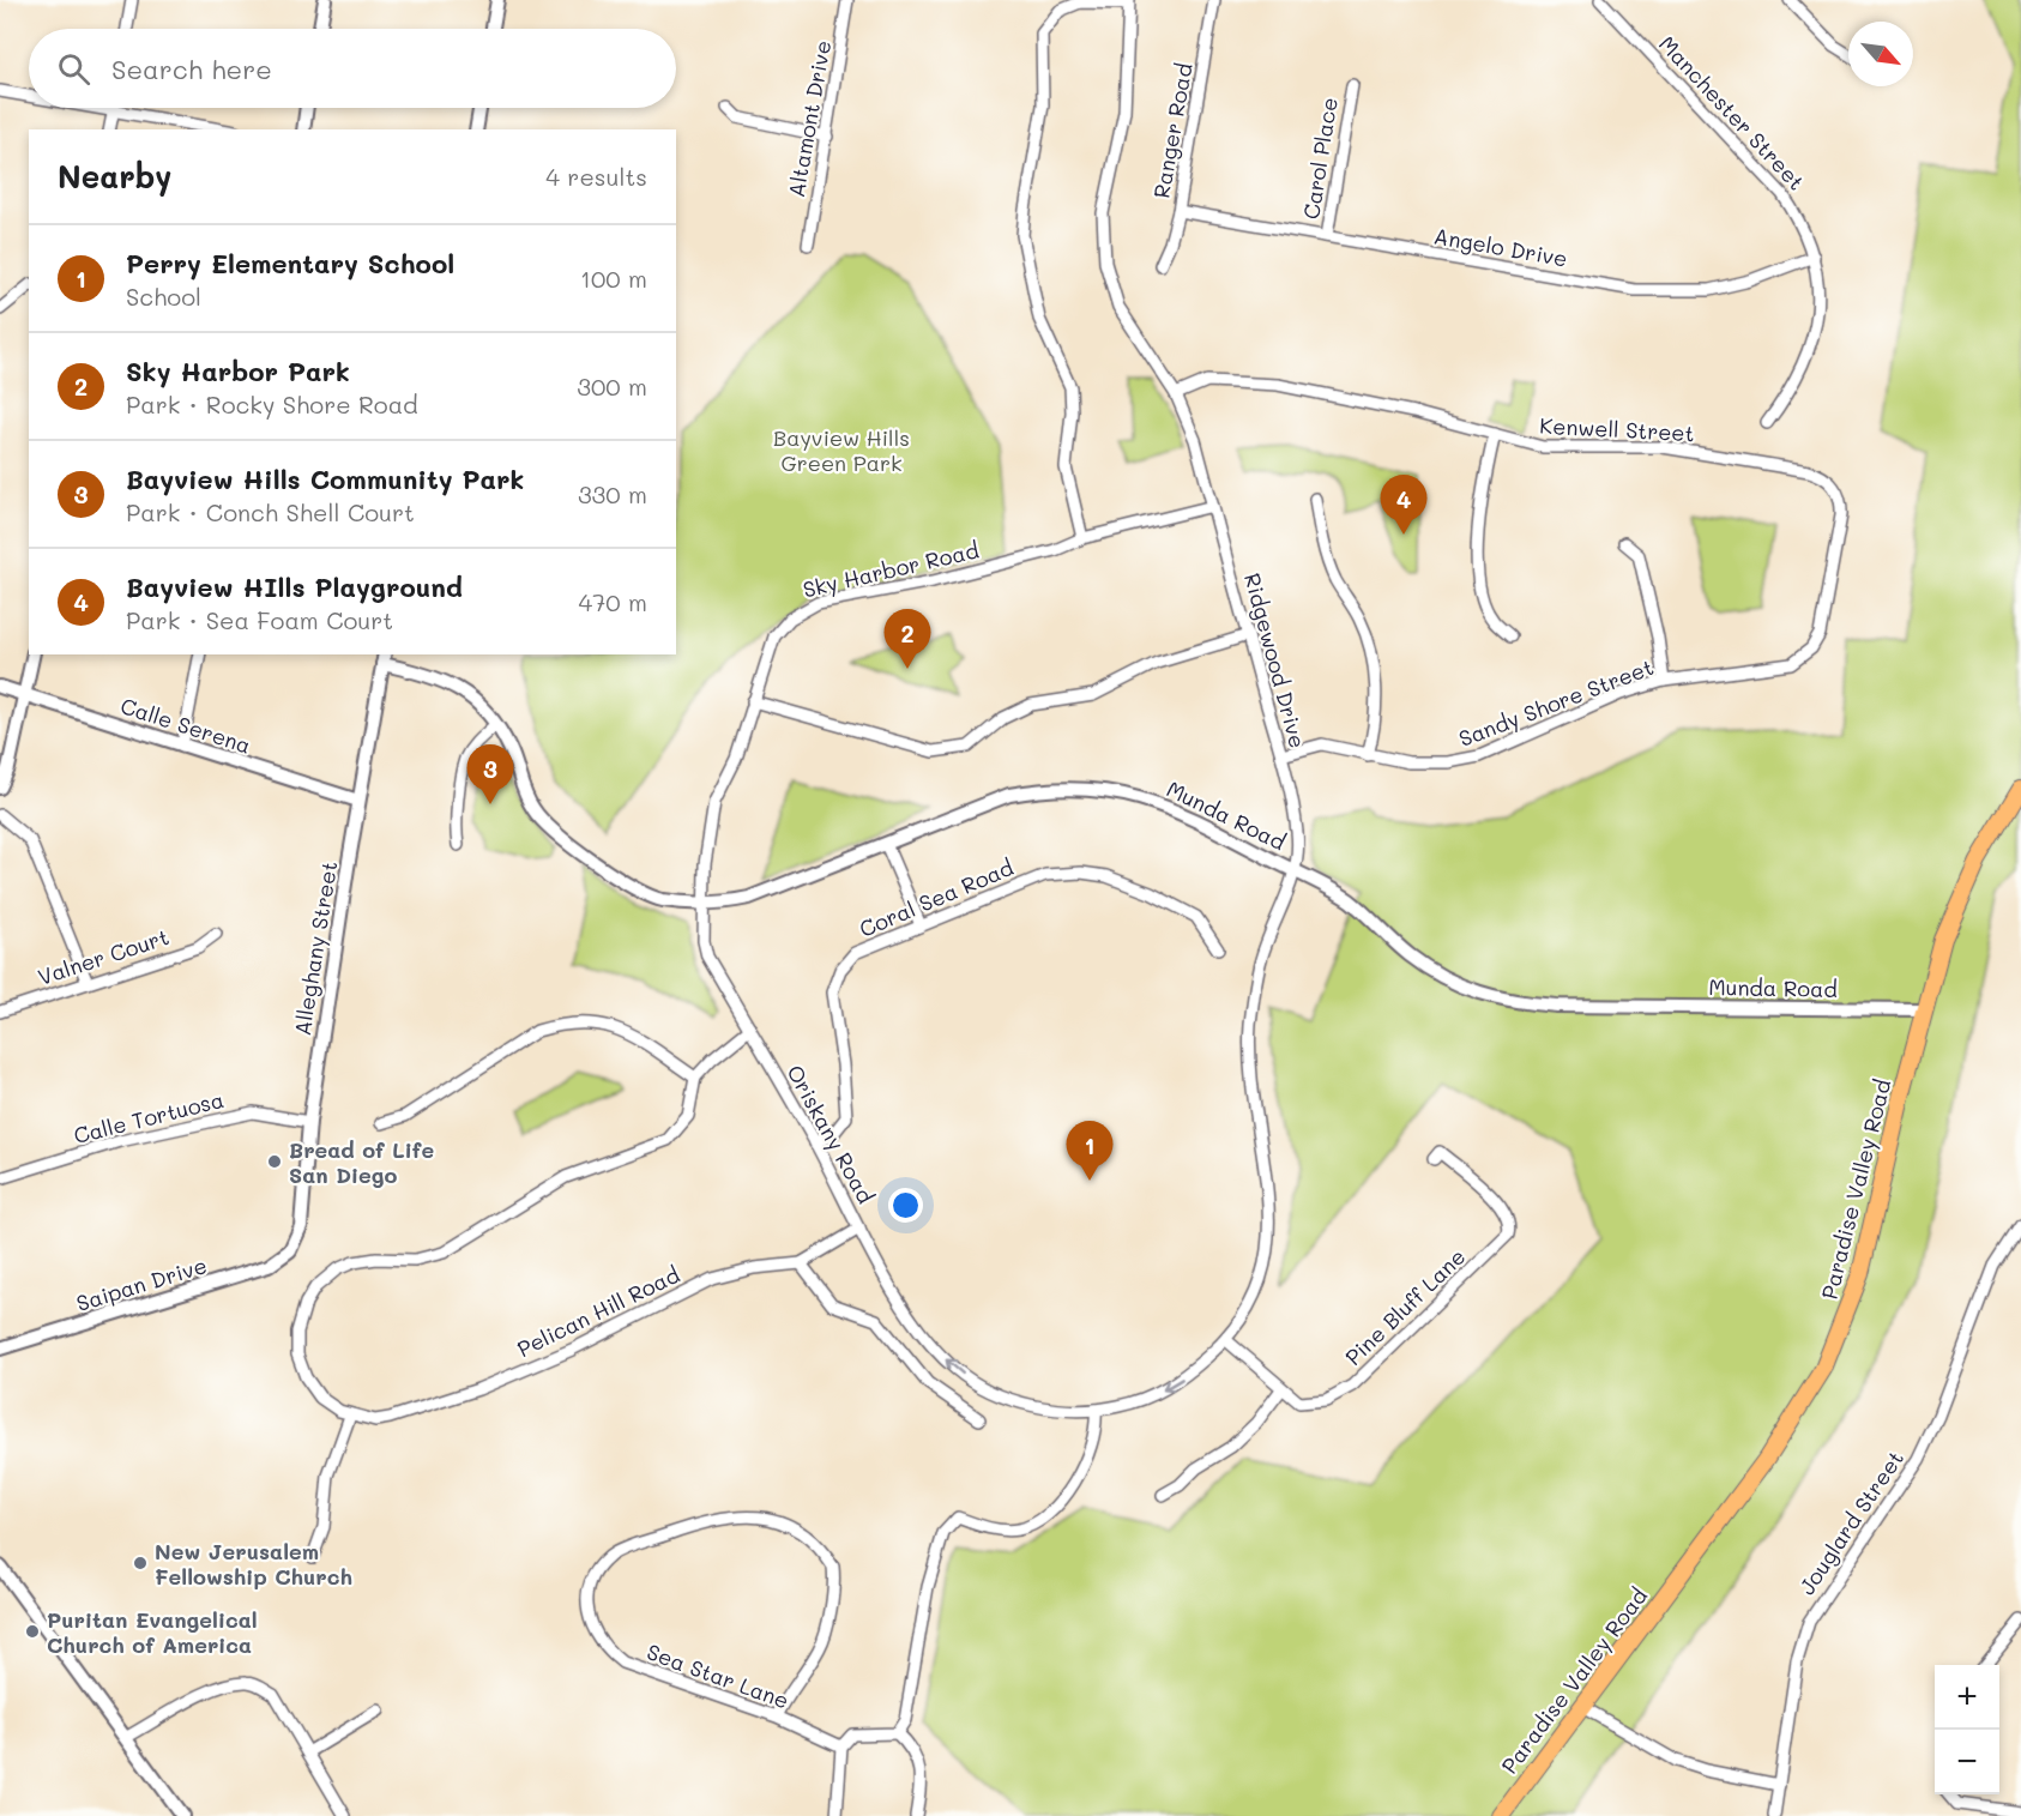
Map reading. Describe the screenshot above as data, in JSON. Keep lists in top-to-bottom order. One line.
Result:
{"streets":{"main road":["Paradise Valley Road"],"street":["Manchester Street","Altamont Drive","Ranger Road","Carol Place","Angelo Drive","Kenwell Street","Sky Harbor Road","Ridgewood Drive","Sandy Shore Street","Calle Serena","Munda Road","Coral Sea Road","Alleghany Street","Valner Court","Calle Tortuosa","Oriskany Road","Saipan Drive","Pine Bluff Lane","Pelican Hill Road","Jouglard Street","Sea Star Lane"]},"crossings":[["Manchester Street","Angelo Drive"],["Ranger Road","Angelo Drive"],["Carol Place","Angelo Drive"],["Kenwell Street","Ridgewood Drive"],["Kenwell Street","Sandy Shore Street"],["Sky Harbor Road","Ridgewood Drive"],["Sky Harbor Road","Munda Road"],["Sky Harbor Road","Oriskany Road"],["Ridgewood Drive","Sandy Shore Street"],["Ridgewood Drive","Munda Road"],["Ridgewood Drive","Oriskany Road"],["Ridgewood Drive","Pine Bluff Lane"],["Calle Serena","Alleghany Street"],["Munda Road","Alleghany Street"],["Munda Road","Oriskany Road"],["Munda Road","Paradise Valley Road"],["Coral Sea Road","Oriskany Road"],["Alleghany Street","Calle Tortuosa"],["Alleghany Street","Saipan Drive"],["Oriskany Road","Pine Bluff Lane"],["Oriskany Road","Pelican Hill Road"]],"one_way":["Oriskany Road"],"parks":["Bayview Hills Green Park"],"places":["Bread of Life San Diego","New Jerusalem Fellowship Church","Puritan Evangelical Church of America"],"north":"bottom right","page":{"search":"Search here","heading":["Nearby","4 results"],"list":[{"mark":"1","name":"Perry Elementary School","note":"School","value":"100 m"},{"mark":"2","name":"Sky Harbor Park","note":"Park · Rocky Shore Road","value":"300 m"},{"mark":"3","name":"Bayview Hills Community Park","note":"Park · Conch Shell Court","value":"330 m"},{"mark":"4","name":"Bayview HIlls Playground","note":"Park · Sea Foam Court","value":"470 m"}],"pins":["4","2","3","1"],"map_buttons":["+","−"]}}
